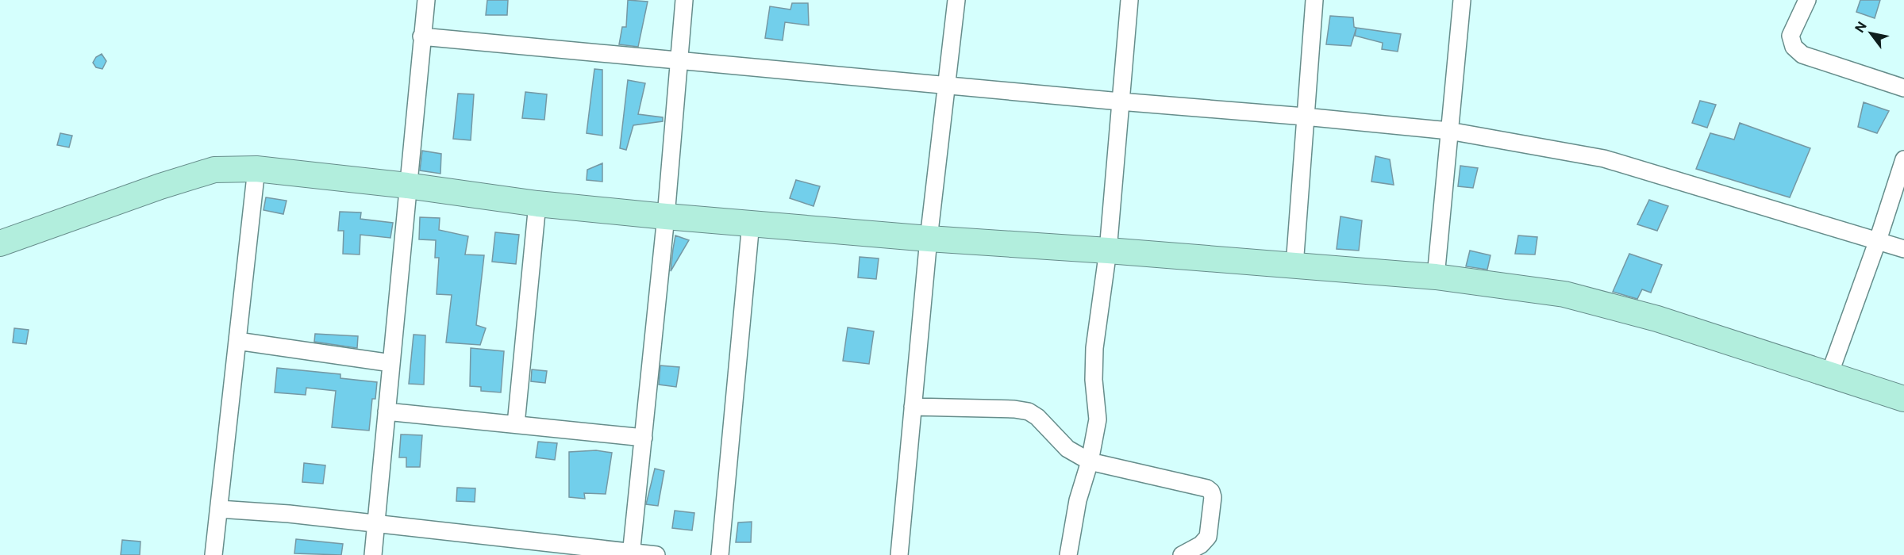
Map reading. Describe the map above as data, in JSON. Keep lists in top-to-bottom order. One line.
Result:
{"north":"top left"}
